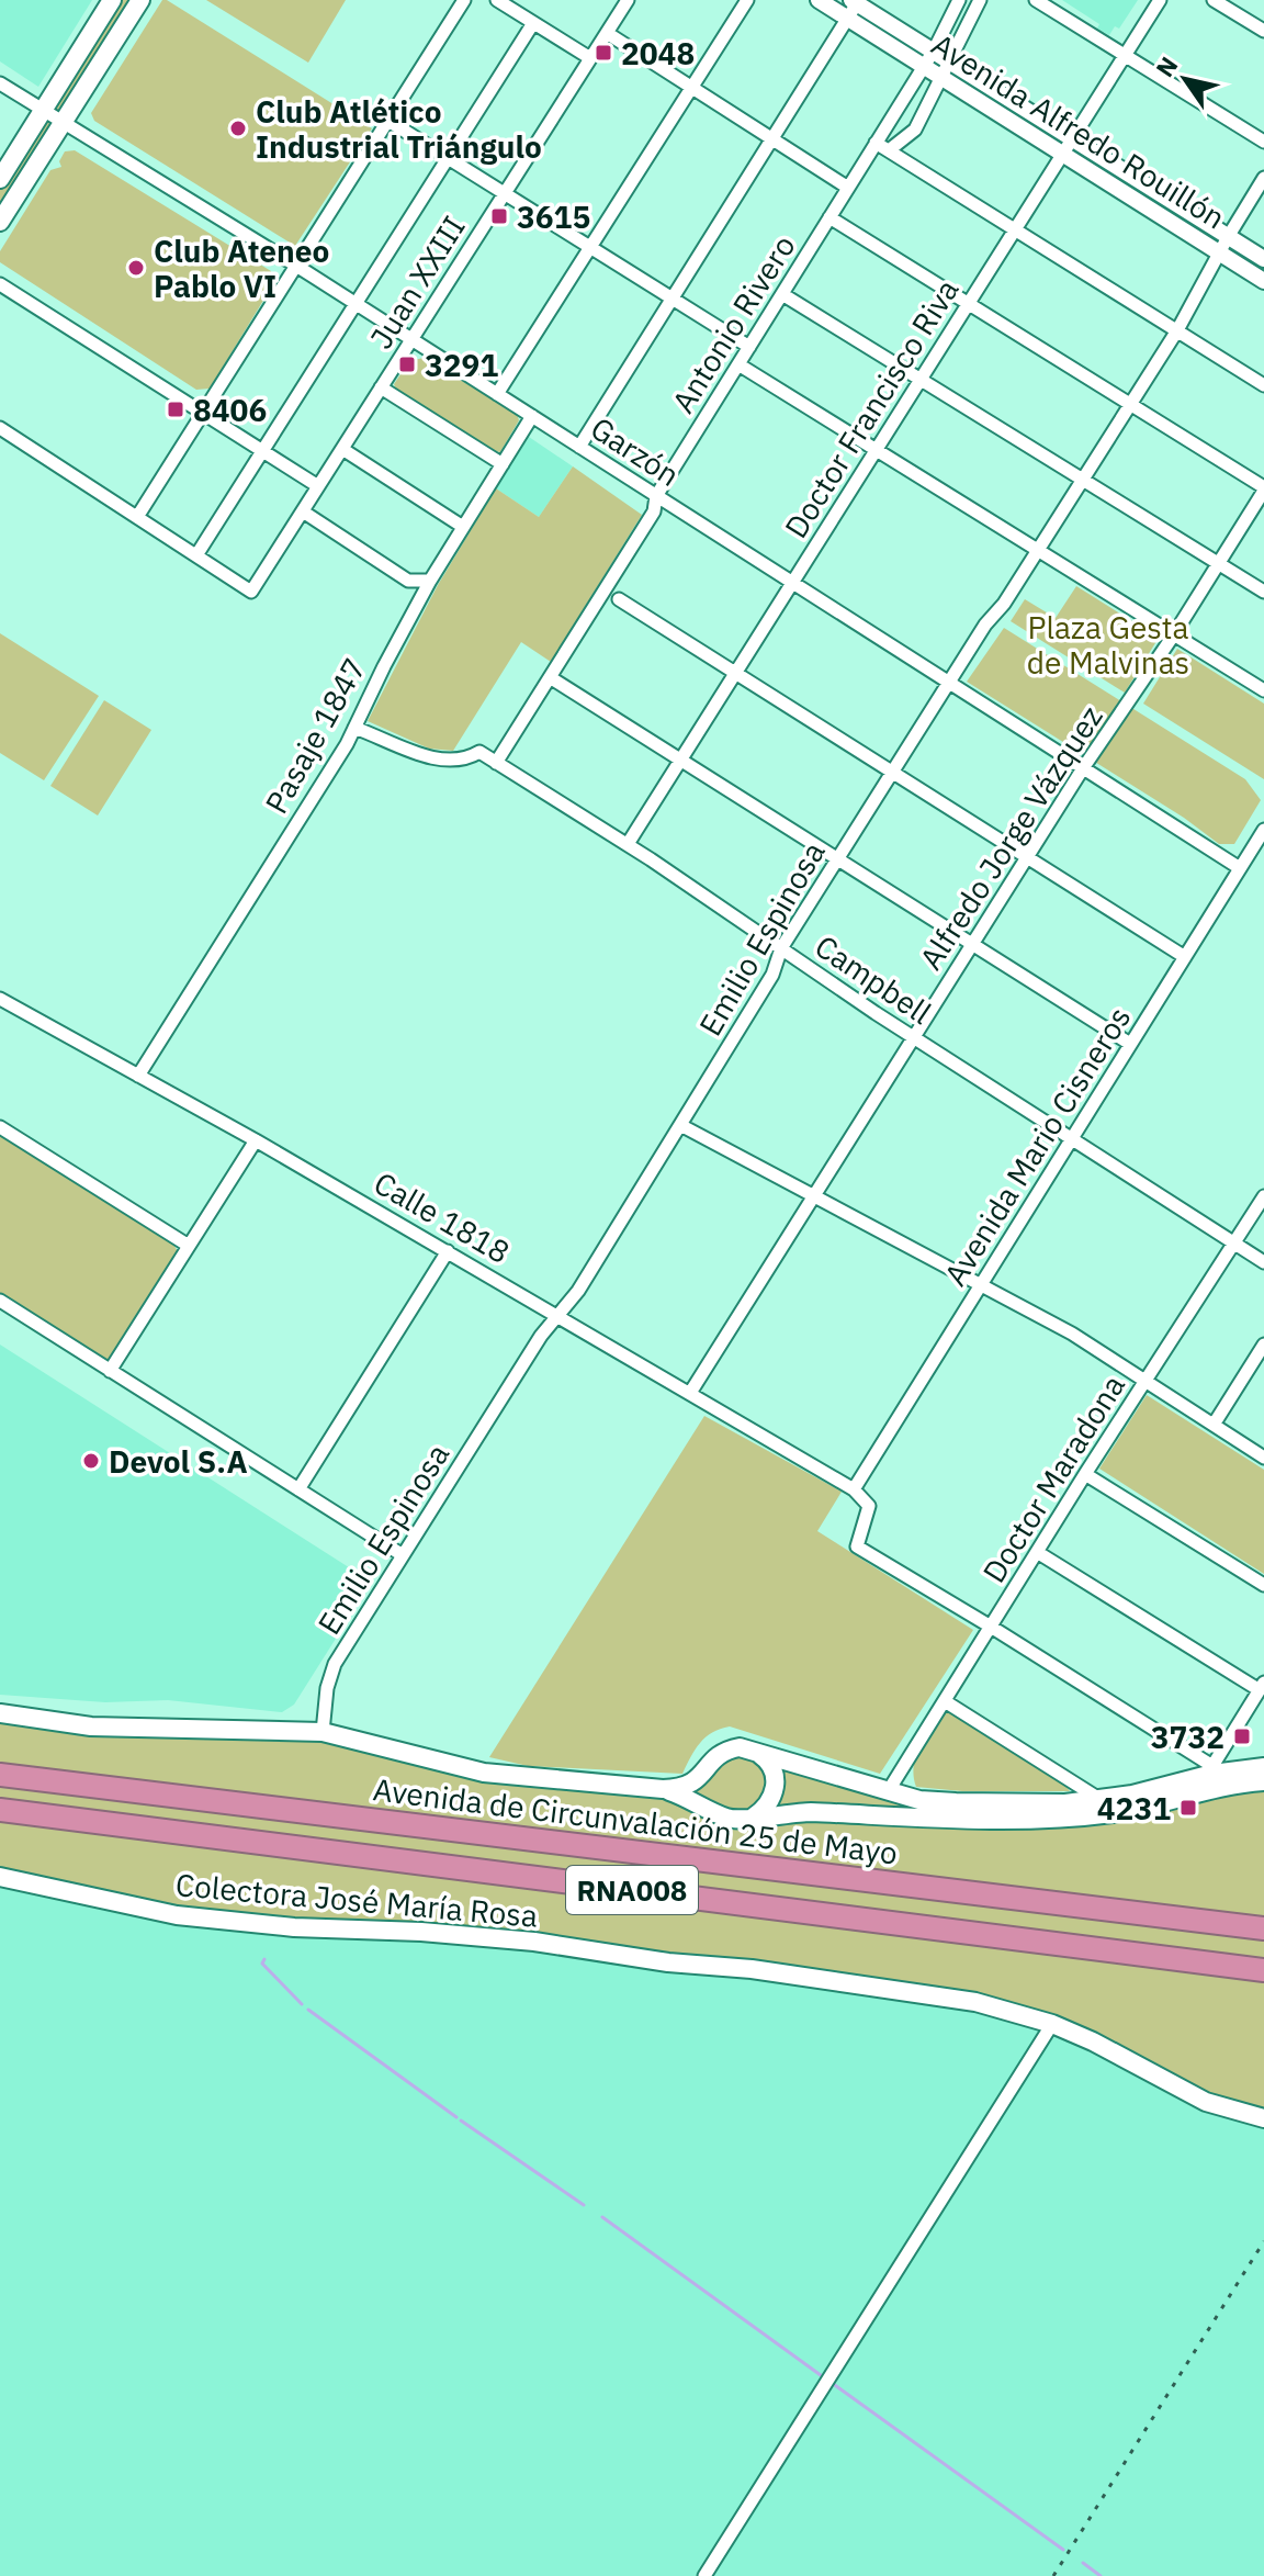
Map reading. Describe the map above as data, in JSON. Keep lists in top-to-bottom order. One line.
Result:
{"streets":{"highway":["Avenida de Circunvalación 25 de Mayo","RNA008"],"main road":["Colectora José María Rosa"],"street":["Avenida Alfredo Rouillón","Juan XXIII","Antonio Rivero","Doctor Francisco Riva","Garzón","Pasaje 1847","Alfredo Jorge Vázquez","Emilio Espinosa","Campbell","Avenida Mario Cisneros","Calle 1818","Doctor Maradona"]},"crossings":[["Avenida Alfredo Rouillón","Antonio Rivero"],["Avenida Alfredo Rouillón","Doctor Francisco Riva"],["Avenida Alfredo Rouillón","Emilio Espinosa"],["Juan XXIII","Garzón"],["Antonio Rivero","Garzón"],["Antonio Rivero","Campbell"],["Doctor Francisco Riva","Garzón"],["Doctor Francisco Riva","Campbell"],["Garzón","Pasaje 1847"],["Garzón","Alfredo Jorge Vázquez"],["Garzón","Emilio Espinosa"],["Garzón","Avenida Mario Cisneros"],["Pasaje 1847","Campbell"],["Pasaje 1847","Calle 1818"],["Alfredo Jorge Vázquez","Campbell"],["Alfredo Jorge Vázquez","Calle 1818"],["Emilio Espinosa","Campbell"],["Emilio Espinosa","Calle 1818"],["Campbell","Avenida Mario Cisneros"],["Campbell","Doctor Maradona"],["Avenida Mario Cisneros","Calle 1818"]],"parks":["Plaza Gesta de Malvinas"],"places":{"transit":["2048","3615","3291","8406","3732","4231"],"other":["Club Atlético Industrial Triángulo","Club Ateneo Pablo VI","Devol S.A"]},"north":"top left"}
